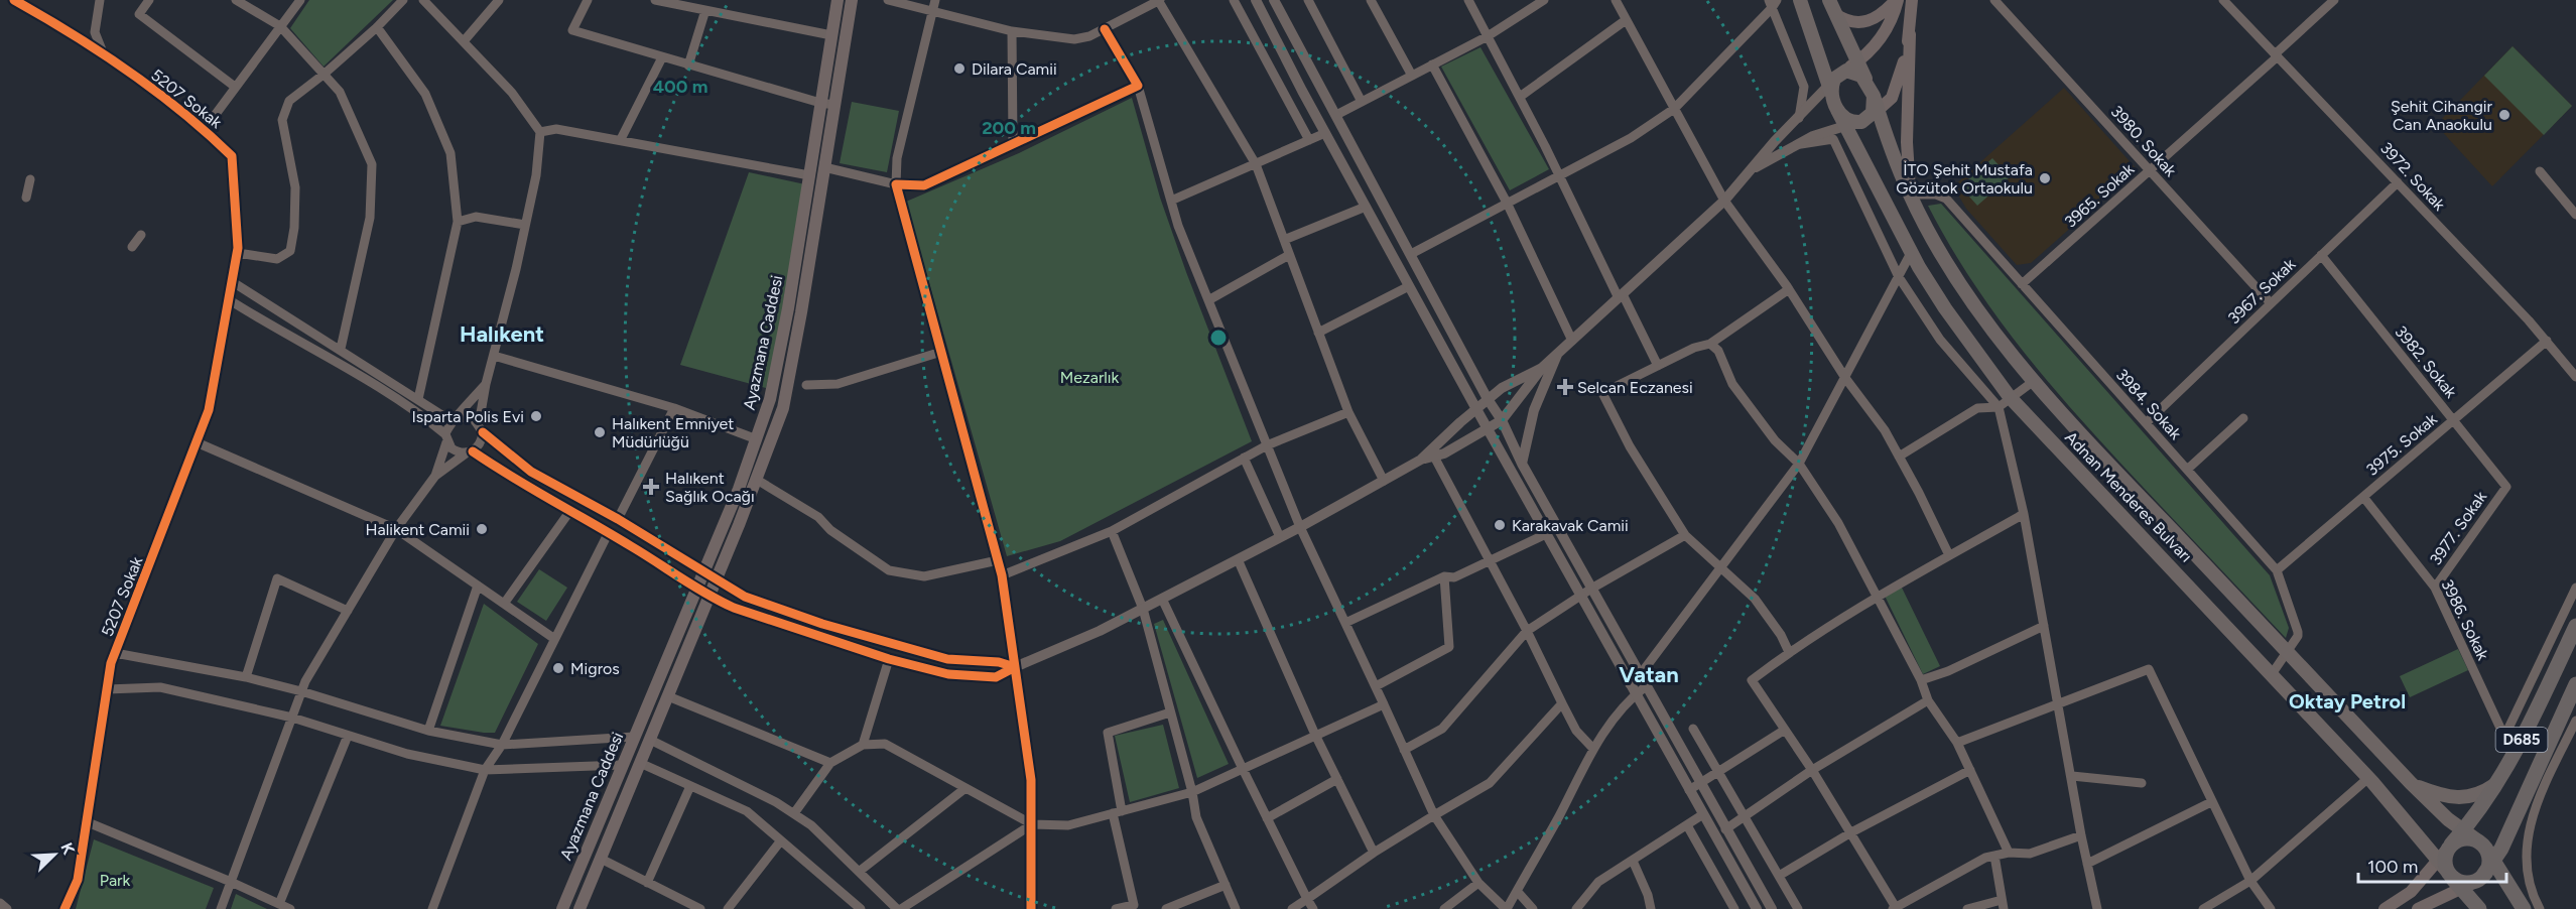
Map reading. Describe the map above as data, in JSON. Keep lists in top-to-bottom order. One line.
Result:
{"streets":{"highway":["Adnan Menderes Bulvarı","D685"],"main road":["Ayazmana Caddesi"],"street":["5207 Sokak","3980. Sokak","3972. Sokak","3965. Sokak","3967. Sokak","3982. Sokak","3984. Sokak","3975. Sokak","3977. Sokak","3986. Sokak"]},"crossings":[["3980. Sokak","3965. Sokak"],["3980. Sokak","3967. Sokak"],["3972. Sokak","3965. Sokak"],["3972. Sokak","3967. Sokak"],["3972. Sokak","3975. Sokak"],["3965. Sokak","3984. Sokak"],["3967. Sokak","3982. Sokak"],["3967. Sokak","3984. Sokak"],["3982. Sokak","3975. Sokak"],["3982. Sokak","3977. Sokak"],["3984. Sokak","3975. Sokak"],["3984. Sokak","Adnan Menderes Bulvarı"],["3975. Sokak","3986. Sokak"],["Adnan Menderes Bulvarı","D685"],["3977. Sokak","3986. Sokak"]],"districts":["Halıkent","Vatan","Oktay Petrol"],"parks":["Mezarlık","Park"],"places":{"other":["Dilara Camii","Şehit Cihangir Can Anaokulu","İTO Şehit Mustafa Gözütok Ortaokulu","Isparta Polis Evi","Halıkent Emniyet Müdürlüğü","Karakavak Camii","Halikent Camii","Migros"],"health":["Selcan Eczanesi","Halıkent Sağlık Ocağı"]},"scale_bar":"100 m","north":"top right","rings":["400 m","200 m"]}
